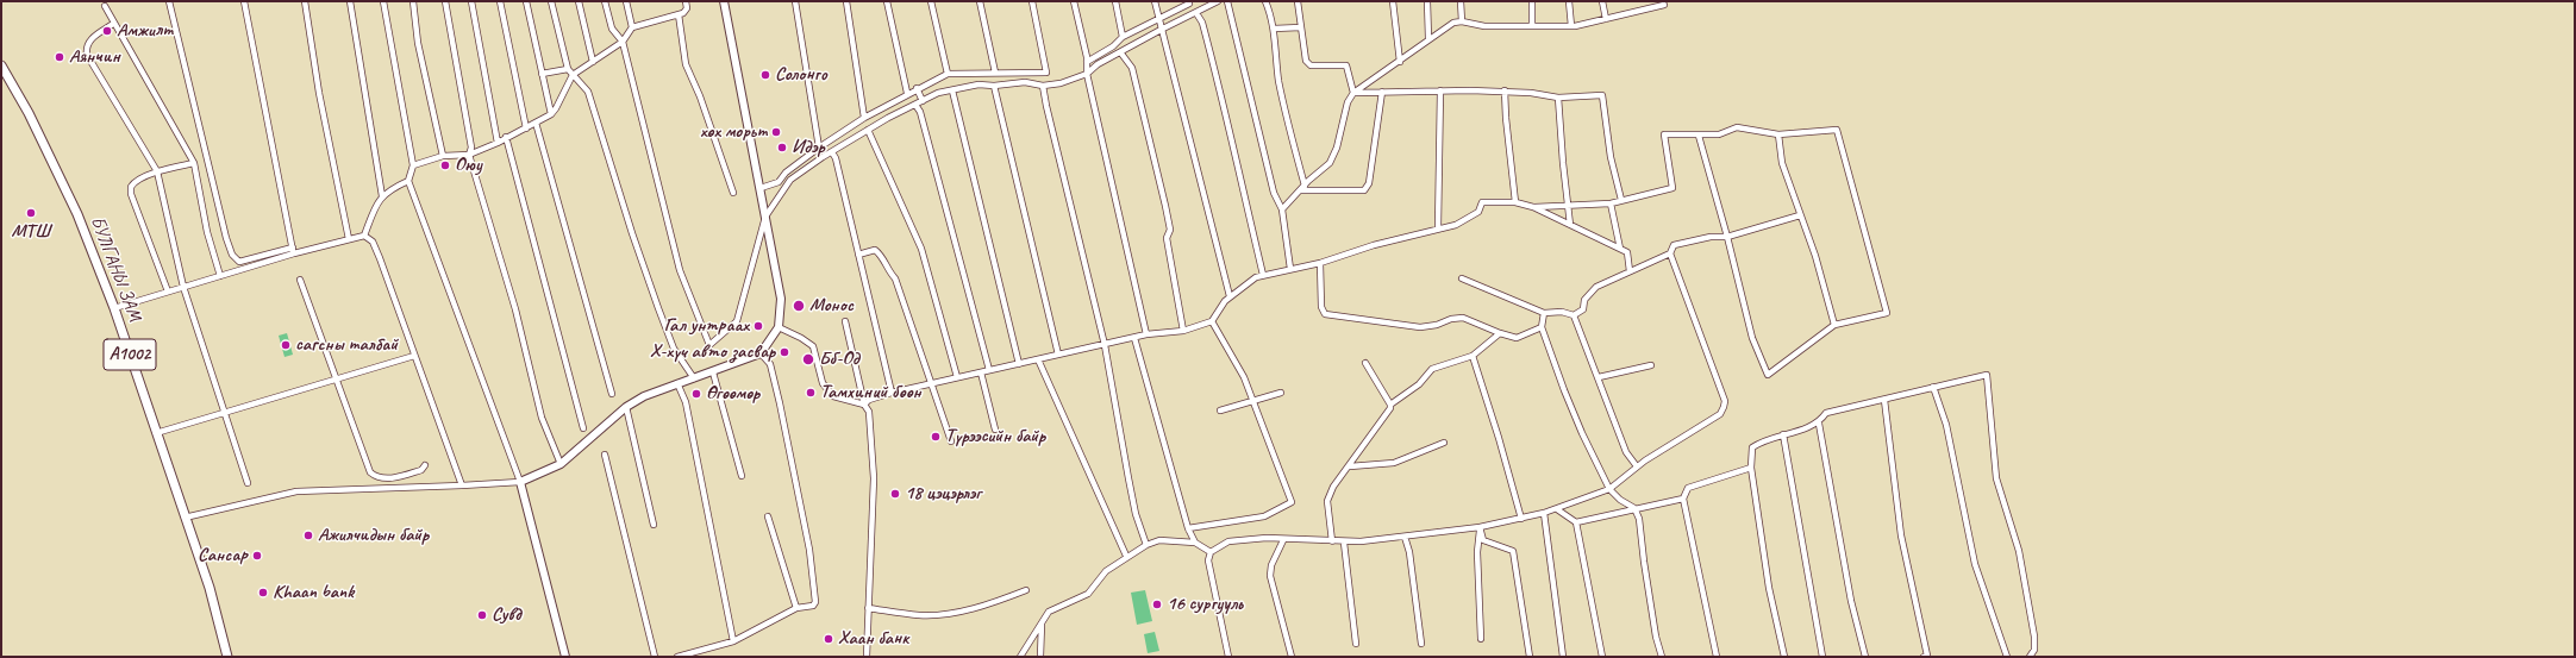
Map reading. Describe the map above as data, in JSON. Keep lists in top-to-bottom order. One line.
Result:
{"streets":{"highway":["БУЛГАНЫ ЗАМ","A1002"]},"places":["Амжилт","Аянчин","Солонго","хөх морьт","Идэр","Оюу","МТШ","Монос","Гал унтраах","сагсны талбай","Х-хүч авто засвар","Бб-Од","Тамхиний бөөн","Өгөөмөр","Түрээсийн байр","18 цэцэрлэг","Ажилчидын байр","Сансар","Khaan bank","16 сургууль","Сувд","Хаан банк"]}
